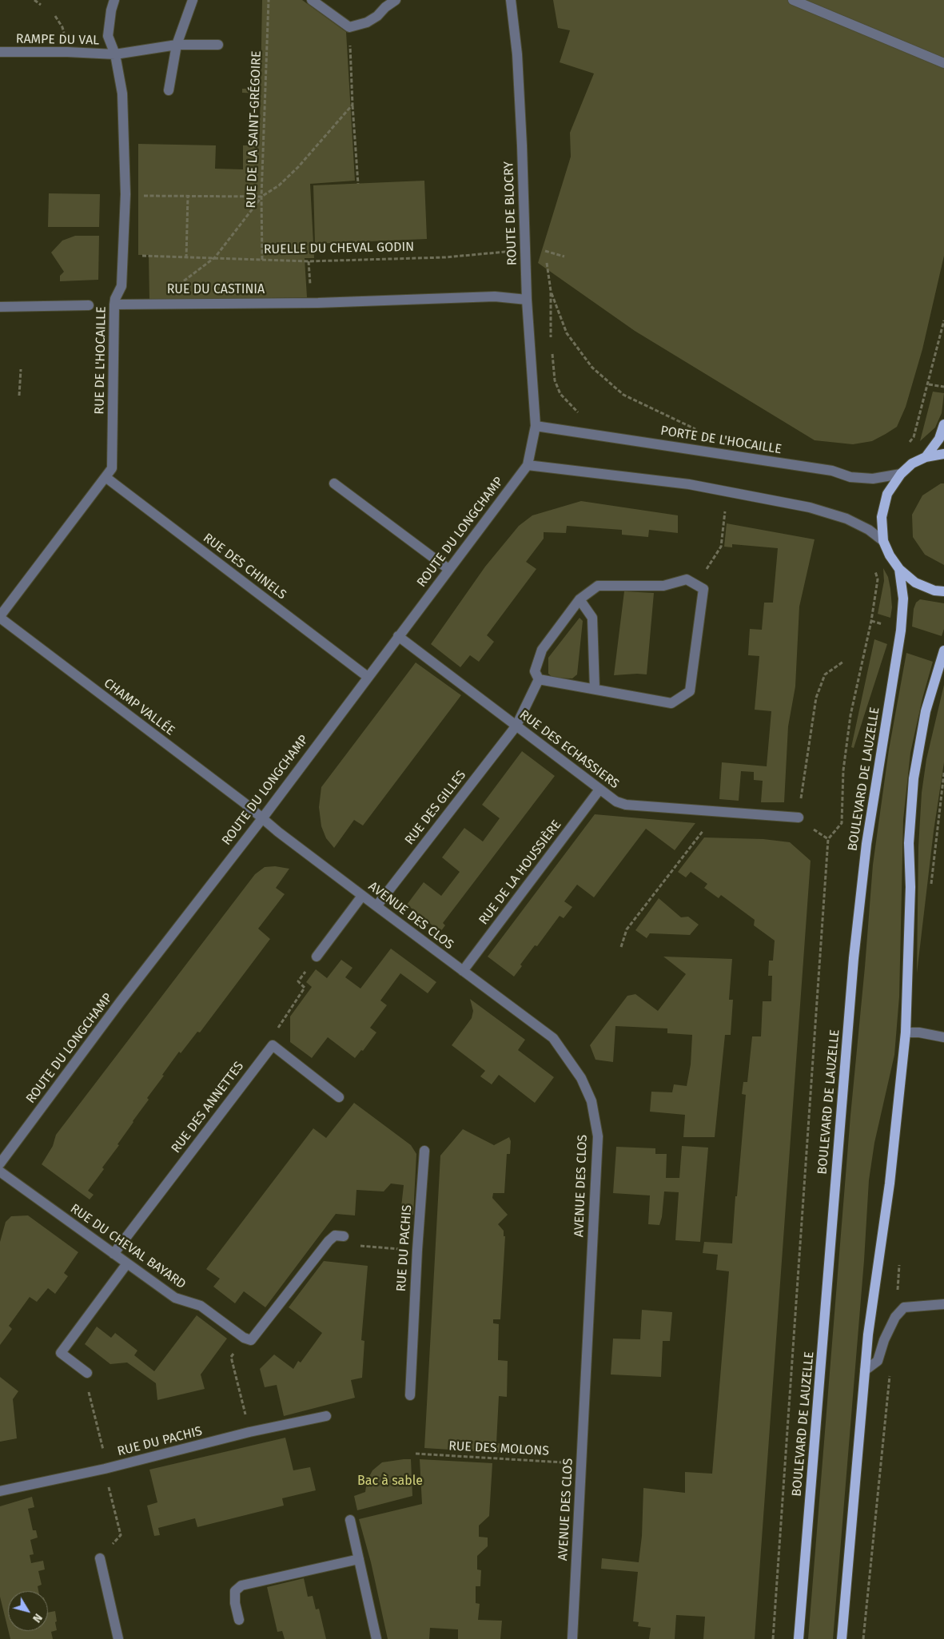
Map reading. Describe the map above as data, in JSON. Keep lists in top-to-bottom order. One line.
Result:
{"streets":{"main road":["BOULEVARD DE LAUZELLE"],"street":["RAMPE DU VAL","ROUTE DE BLOCRY","RUE DU CASTINIA","RUE DE L'HOCAILLE","PORTE DE L'HOCAILLE","ROUTE DU LONGCHAMP","RUE DES CHINELS","CHAMP VALLÉE","RUE DES ECHASSIERS","RUE DES GILLES","RUE DE LA HOUSSIÈRE","AVENUE DES CLOS","RUE DES ANNETTES","RUE DU CHEVAL BAYARD","RUE DU PACHIS"],"path":["RUE DE LA SAINT-GRÉGOIRE","RUELLE DU CHEVAL GODIN","RUE DES MOLONS"]},"crossings":[["RAMPE DU VAL","RUE DE L'HOCAILLE"],["RUE DE LA SAINT-GRÉGOIRE","RUELLE DU CHEVAL GODIN"],["ROUTE DE BLOCRY","RUELLE DU CHEVAL GODIN"],["ROUTE DE BLOCRY","RUE DU CASTINIA"],["ROUTE DE BLOCRY","PORTE DE L'HOCAILLE"],["ROUTE DE BLOCRY","ROUTE DU LONGCHAMP"],["RUELLE DU CHEVAL GODIN","RUE DE L'HOCAILLE"],["RUE DU CASTINIA","RUE DE L'HOCAILLE"],["RUE DE L'HOCAILLE","RUE DES CHINELS"],["RUE DE L'HOCAILLE","CHAMP VALLÉE"],["PORTE DE L'HOCAILLE","ROUTE DU LONGCHAMP"],["ROUTE DU LONGCHAMP","RUE DES CHINELS"],["ROUTE DU LONGCHAMP","CHAMP VALLÉE"],["ROUTE DU LONGCHAMP","RUE DES ECHASSIERS"],["ROUTE DU LONGCHAMP","AVENUE DES CLOS"],["CHAMP VALLÉE","AVENUE DES CLOS"],["RUE DES ECHASSIERS","RUE DES GILLES"],["RUE DES ECHASSIERS","RUE DE LA HOUSSIÈRE"],["RUE DES GILLES","AVENUE DES CLOS"],["RUE DE LA HOUSSIÈRE","AVENUE DES CLOS"],["AVENUE DES CLOS","RUE DES MOLONS"],["RUE DES ANNETTES","RUE DU CHEVAL BAYARD"]],"parks":["Bac à sable"],"north":"bottom right"}
